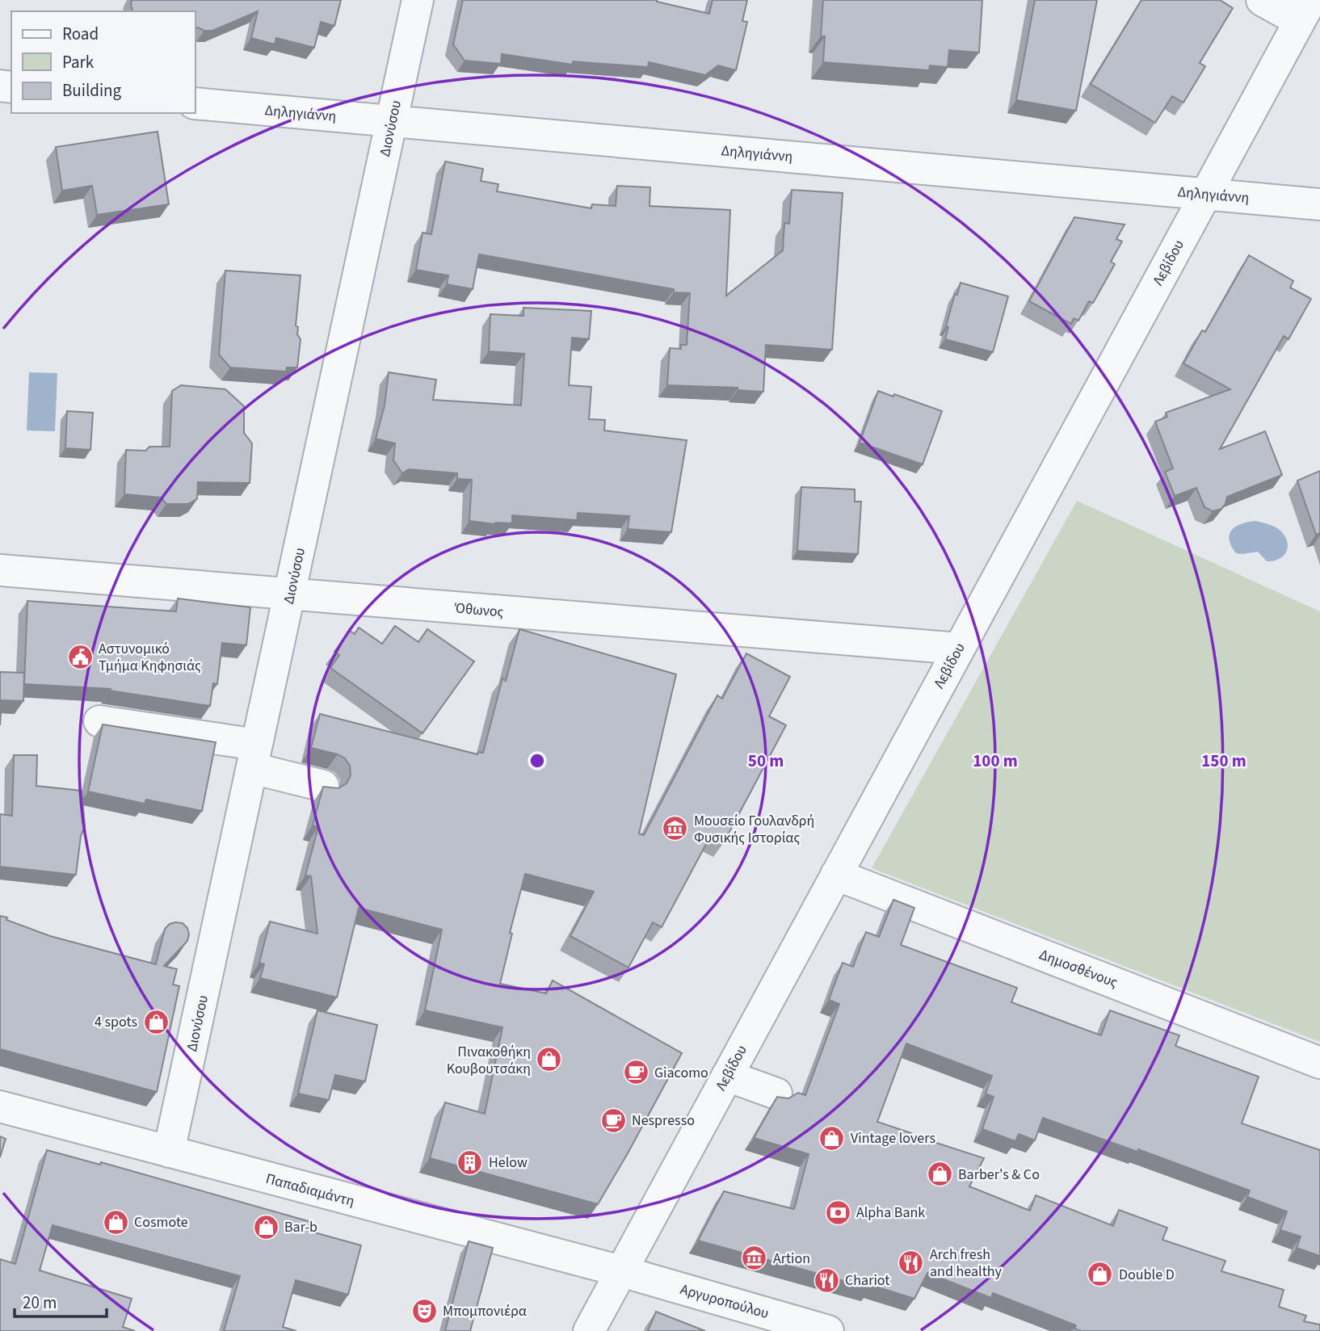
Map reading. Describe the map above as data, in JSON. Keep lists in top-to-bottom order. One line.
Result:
{"streets":{"street":["Δηληγιάννη","Διονύσου","Λεβίδου","Όθωνος","Δημοσθένους","Παπαδιαμάντη","Αργυροπούλου"]},"crossings":[["Δηληγιάννη","Διονύσου"],["Δηληγιάννη","Λεβίδου"],["Διονύσου","Όθωνος"],["Διονύσου","Παπαδιαμάντη"],["Λεβίδου","Όθωνος"],["Λεβίδου","Δημοσθένους"],["Λεβίδου","Παπαδιαμάντη"],["Λεβίδου","Αργυροπούλου"],["Παπαδιαμάντη","Αργυροπούλου"]],"places":{"public building":["Αστυνομικό Τμήμα Κηφησιάς"],"museum":["Μουσείο Γουλανδρή Φυσικής Ιστορίας","Artion"],"shop":["4 spots","Πινακοθήκη Κουβουτσάκη","Vintage lovers","Barber's & Co","Cosmote","Bar-b","Double D"],"cafe":["Giacomo","Nespresso"],"building":["Helow"],"bank":["Alpha Bank"],"restaurant":["Arch fresh and healthy","Chariot"],"theatre":["Μπομπονιέρα"]},"legend":["Road","Park","Building"],"scale_bar":"20 m","rings":["50 m","100 m","150 m"]}
